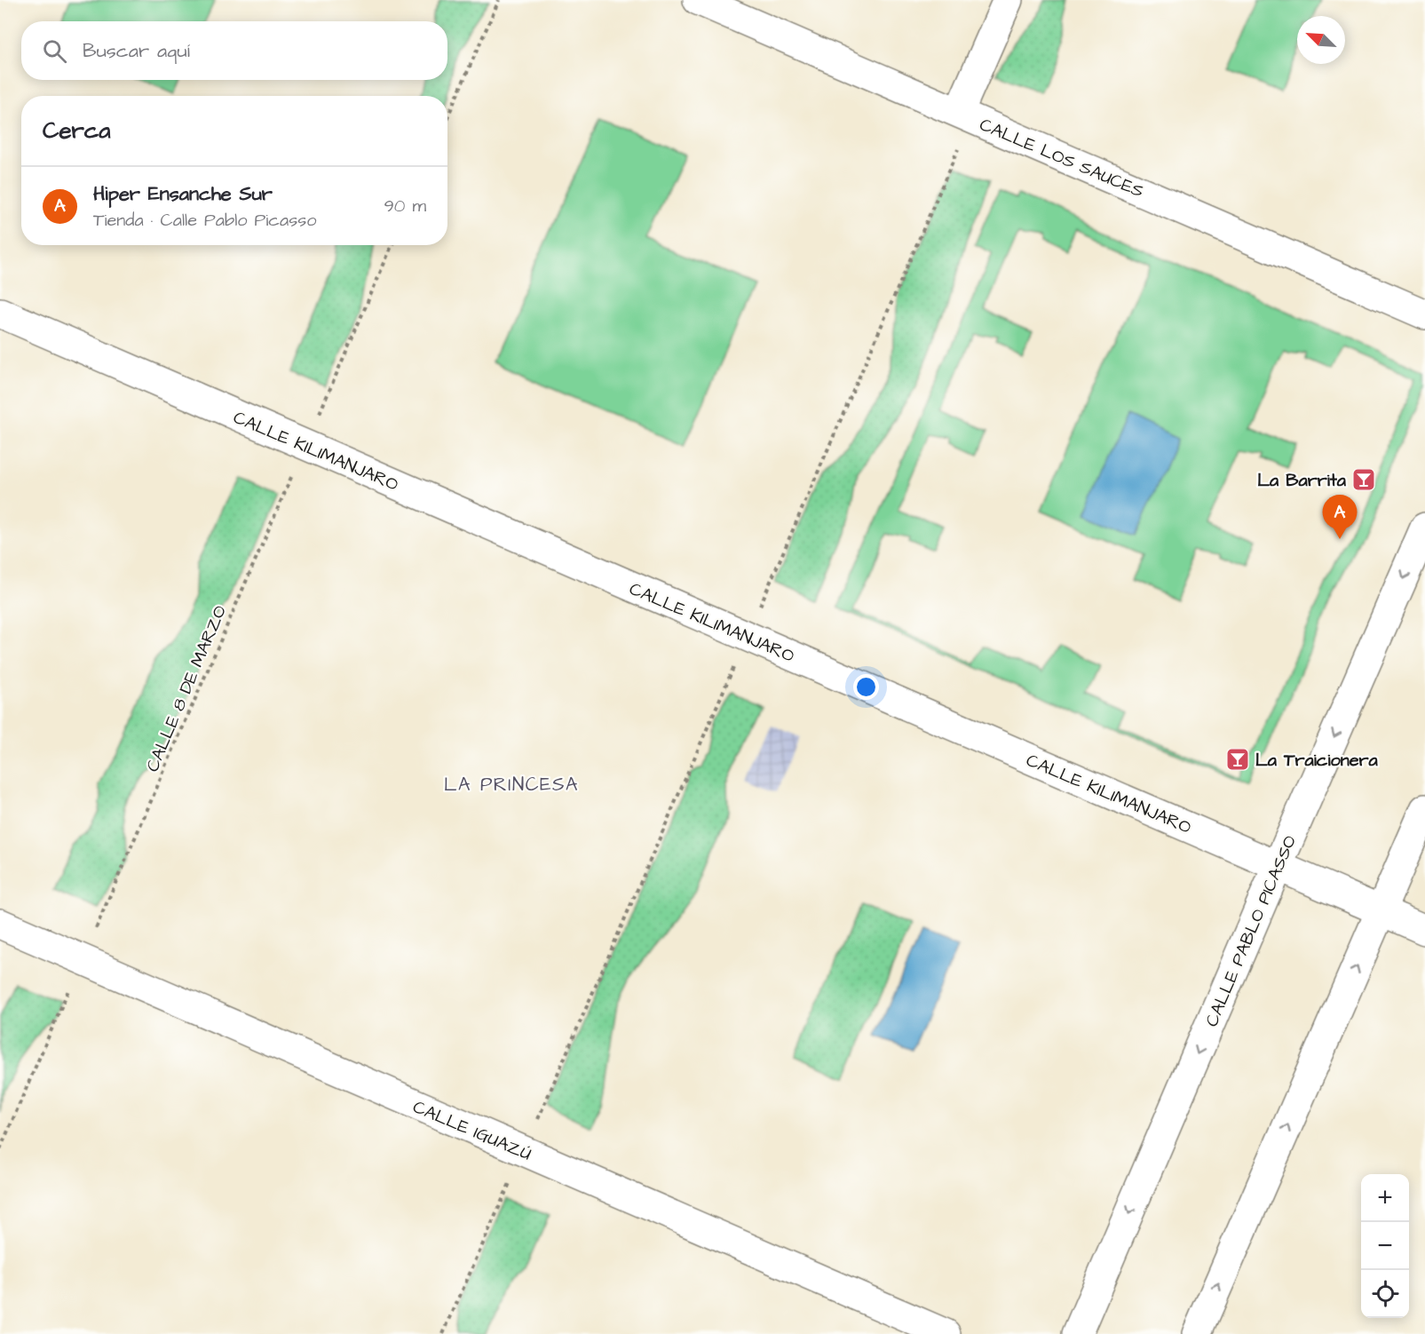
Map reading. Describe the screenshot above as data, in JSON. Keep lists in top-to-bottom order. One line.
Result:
{"streets":{"street":["CALLE LOS SAUCES","CALLE KILIMANJARO","CALLE PABLO PICASSO","CALLE IGUAZÚ"],"path":["CALLE 8 DE MARZO"]},"crossings":[["CALLE KILIMANJARO","CALLE 8 DE MARZO"],["CALLE KILIMANJARO","CALLE PABLO PICASSO"],["CALLE 8 DE MARZO","CALLE IGUAZÚ"]],"districts":["LA PRINCESA"],"places":{"bar":["La Barrita","La Traicionera"]},"north":"top left","page":{"search":"Buscar aquí","heading":"Cerca","list":[{"mark":"A","name":"Hiper Ensanche Sur","note":"Tienda · Calle Pablo Picasso","value":"90 m"}],"pins":"A","map_buttons":["+","−"]}}
